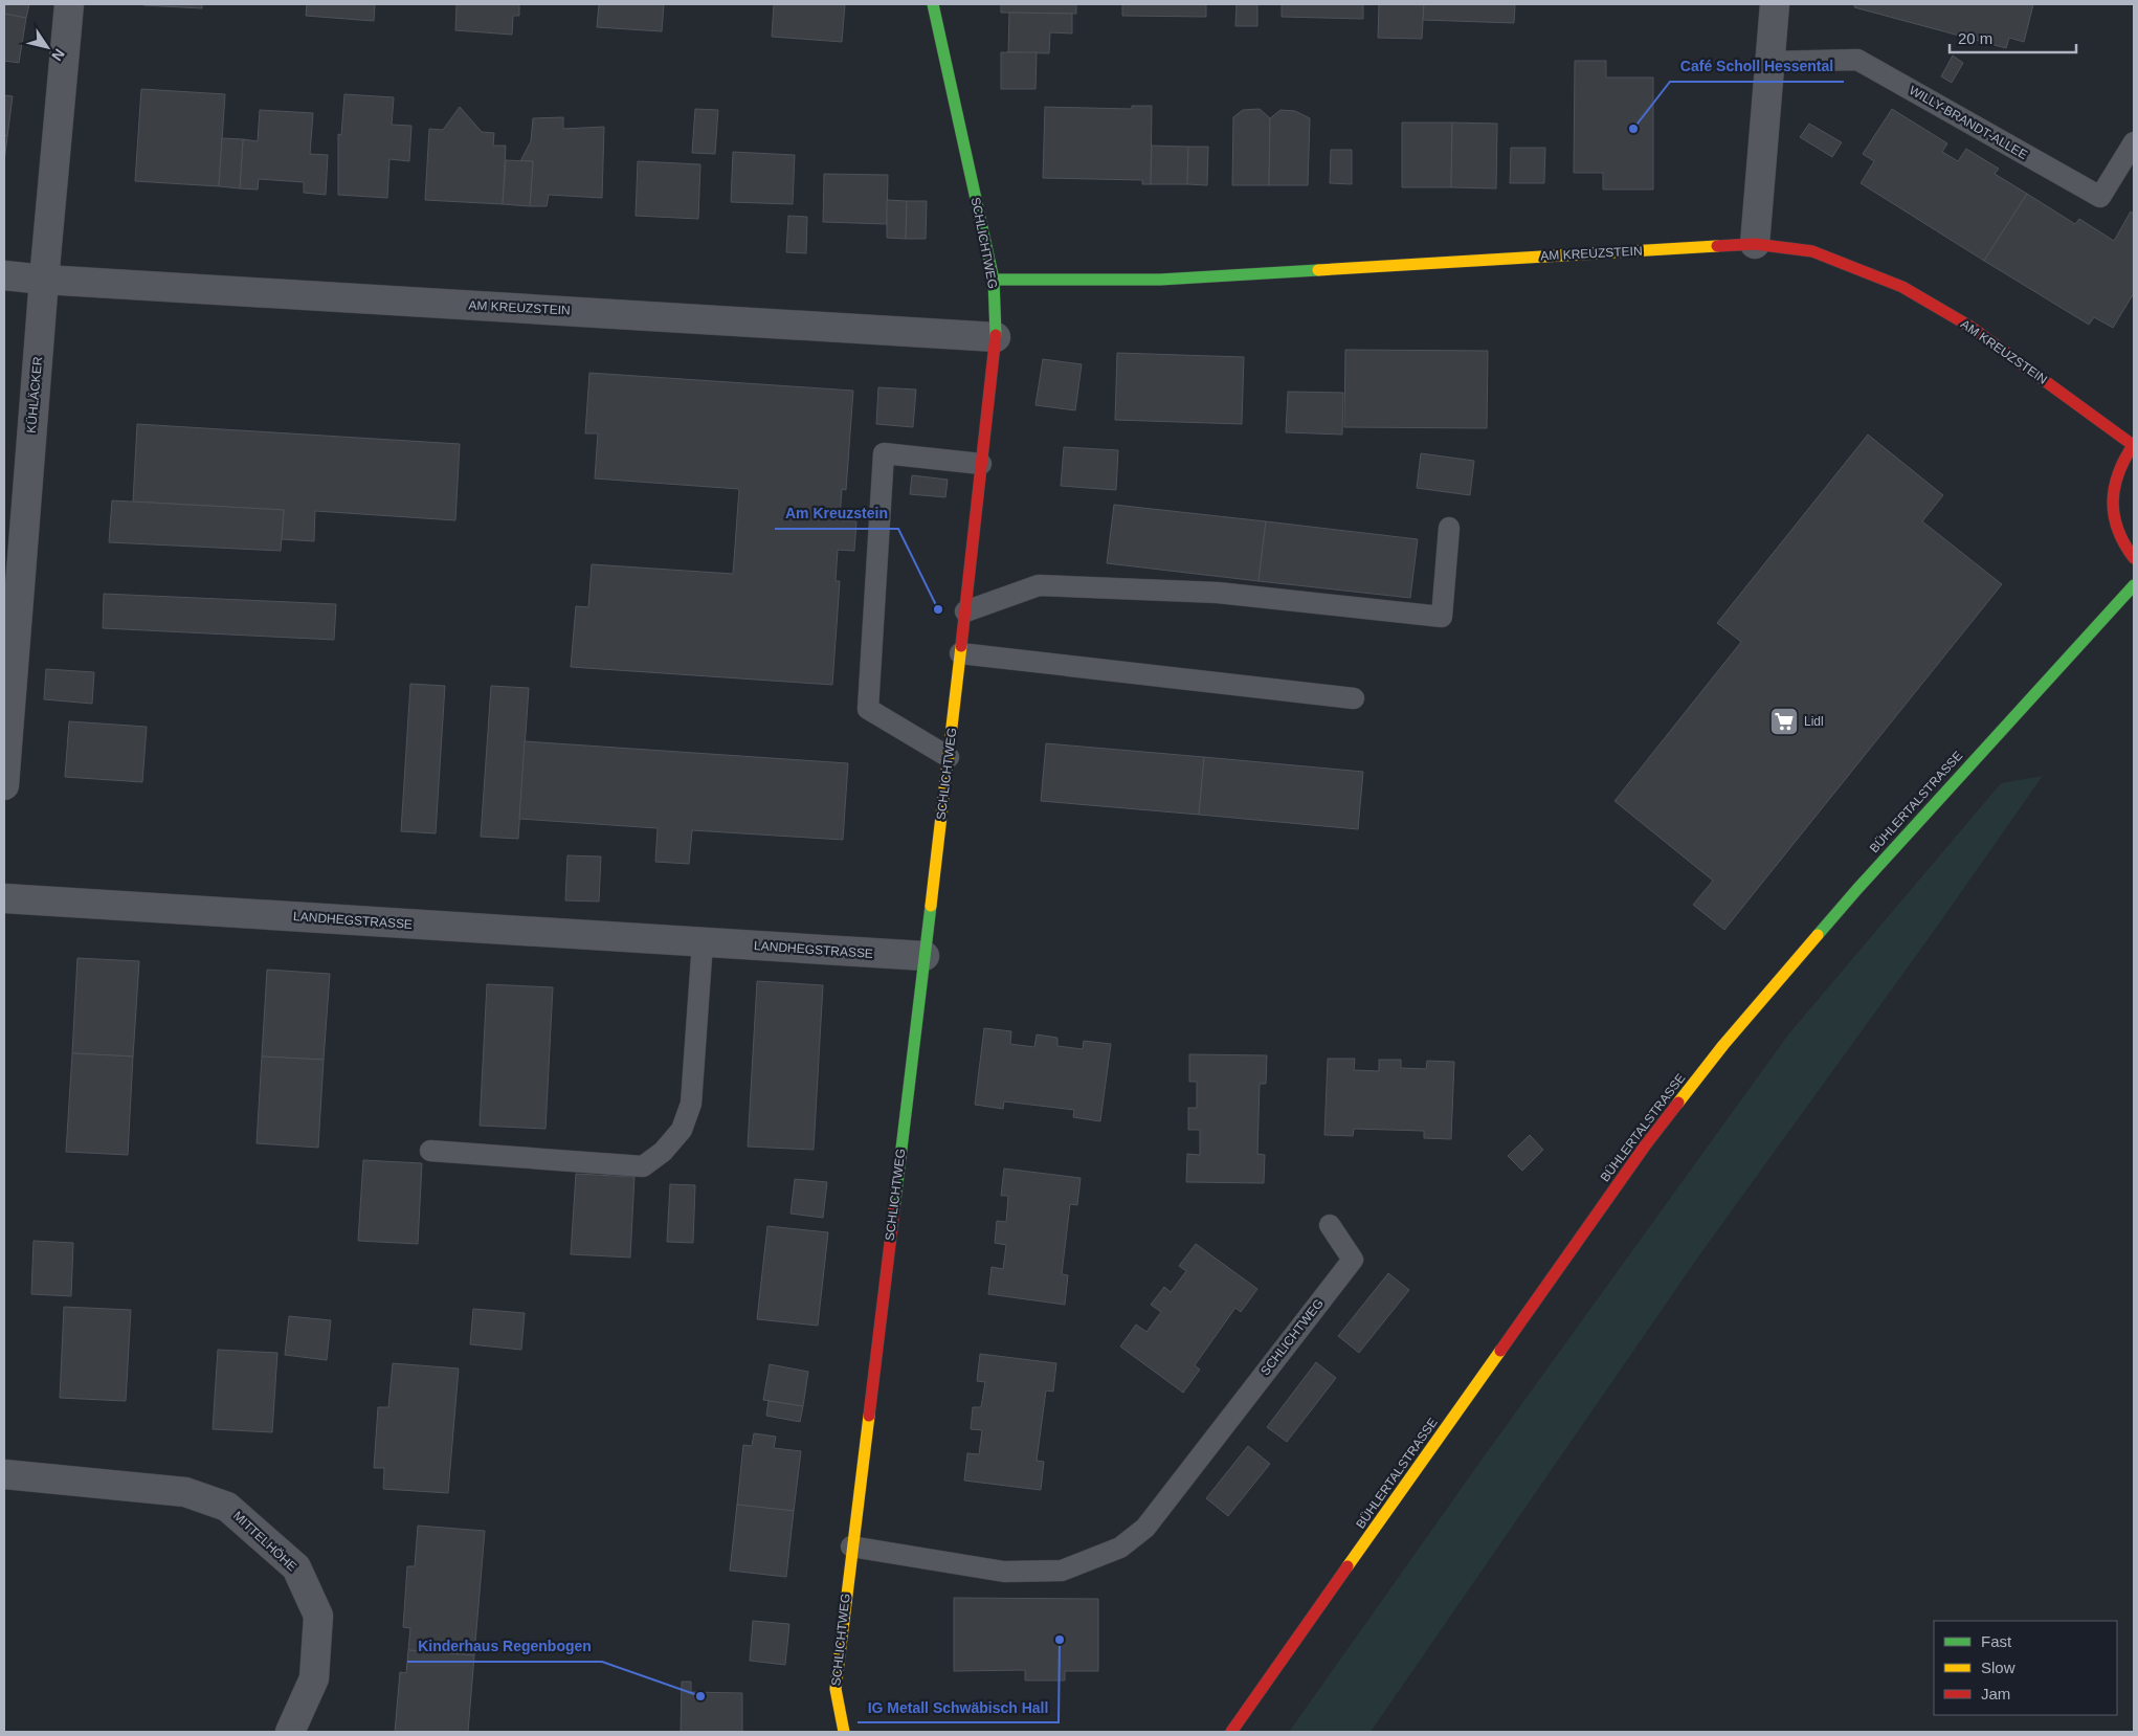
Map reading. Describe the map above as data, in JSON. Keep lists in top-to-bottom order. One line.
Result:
{"streets":{"street":["SCHLICHTWEG","AM KREUZSTEIN","KÜHLÄCKER","BÜHLERTALSTRASSE","LANDHEGSTRASSE","MITTELHÖHE"],"lane":["WILLY-BRANDT-ALLEE"]},"crossings":[["SCHLICHTWEG","AM KREUZSTEIN"],["SCHLICHTWEG","LANDHEGSTRASSE"],["AM KREUZSTEIN","KÜHLÄCKER"]],"places":{"other":["Café Scholl Hessental","Am Kreuzstein","IG Metall Schwäbisch Hall","Kinderhaus Regenbogen"],"supermarket":["Lidl"]},"legend":["Fast","Slow","Jam"],"scale_bar":"20 m","north":"bottom right"}
